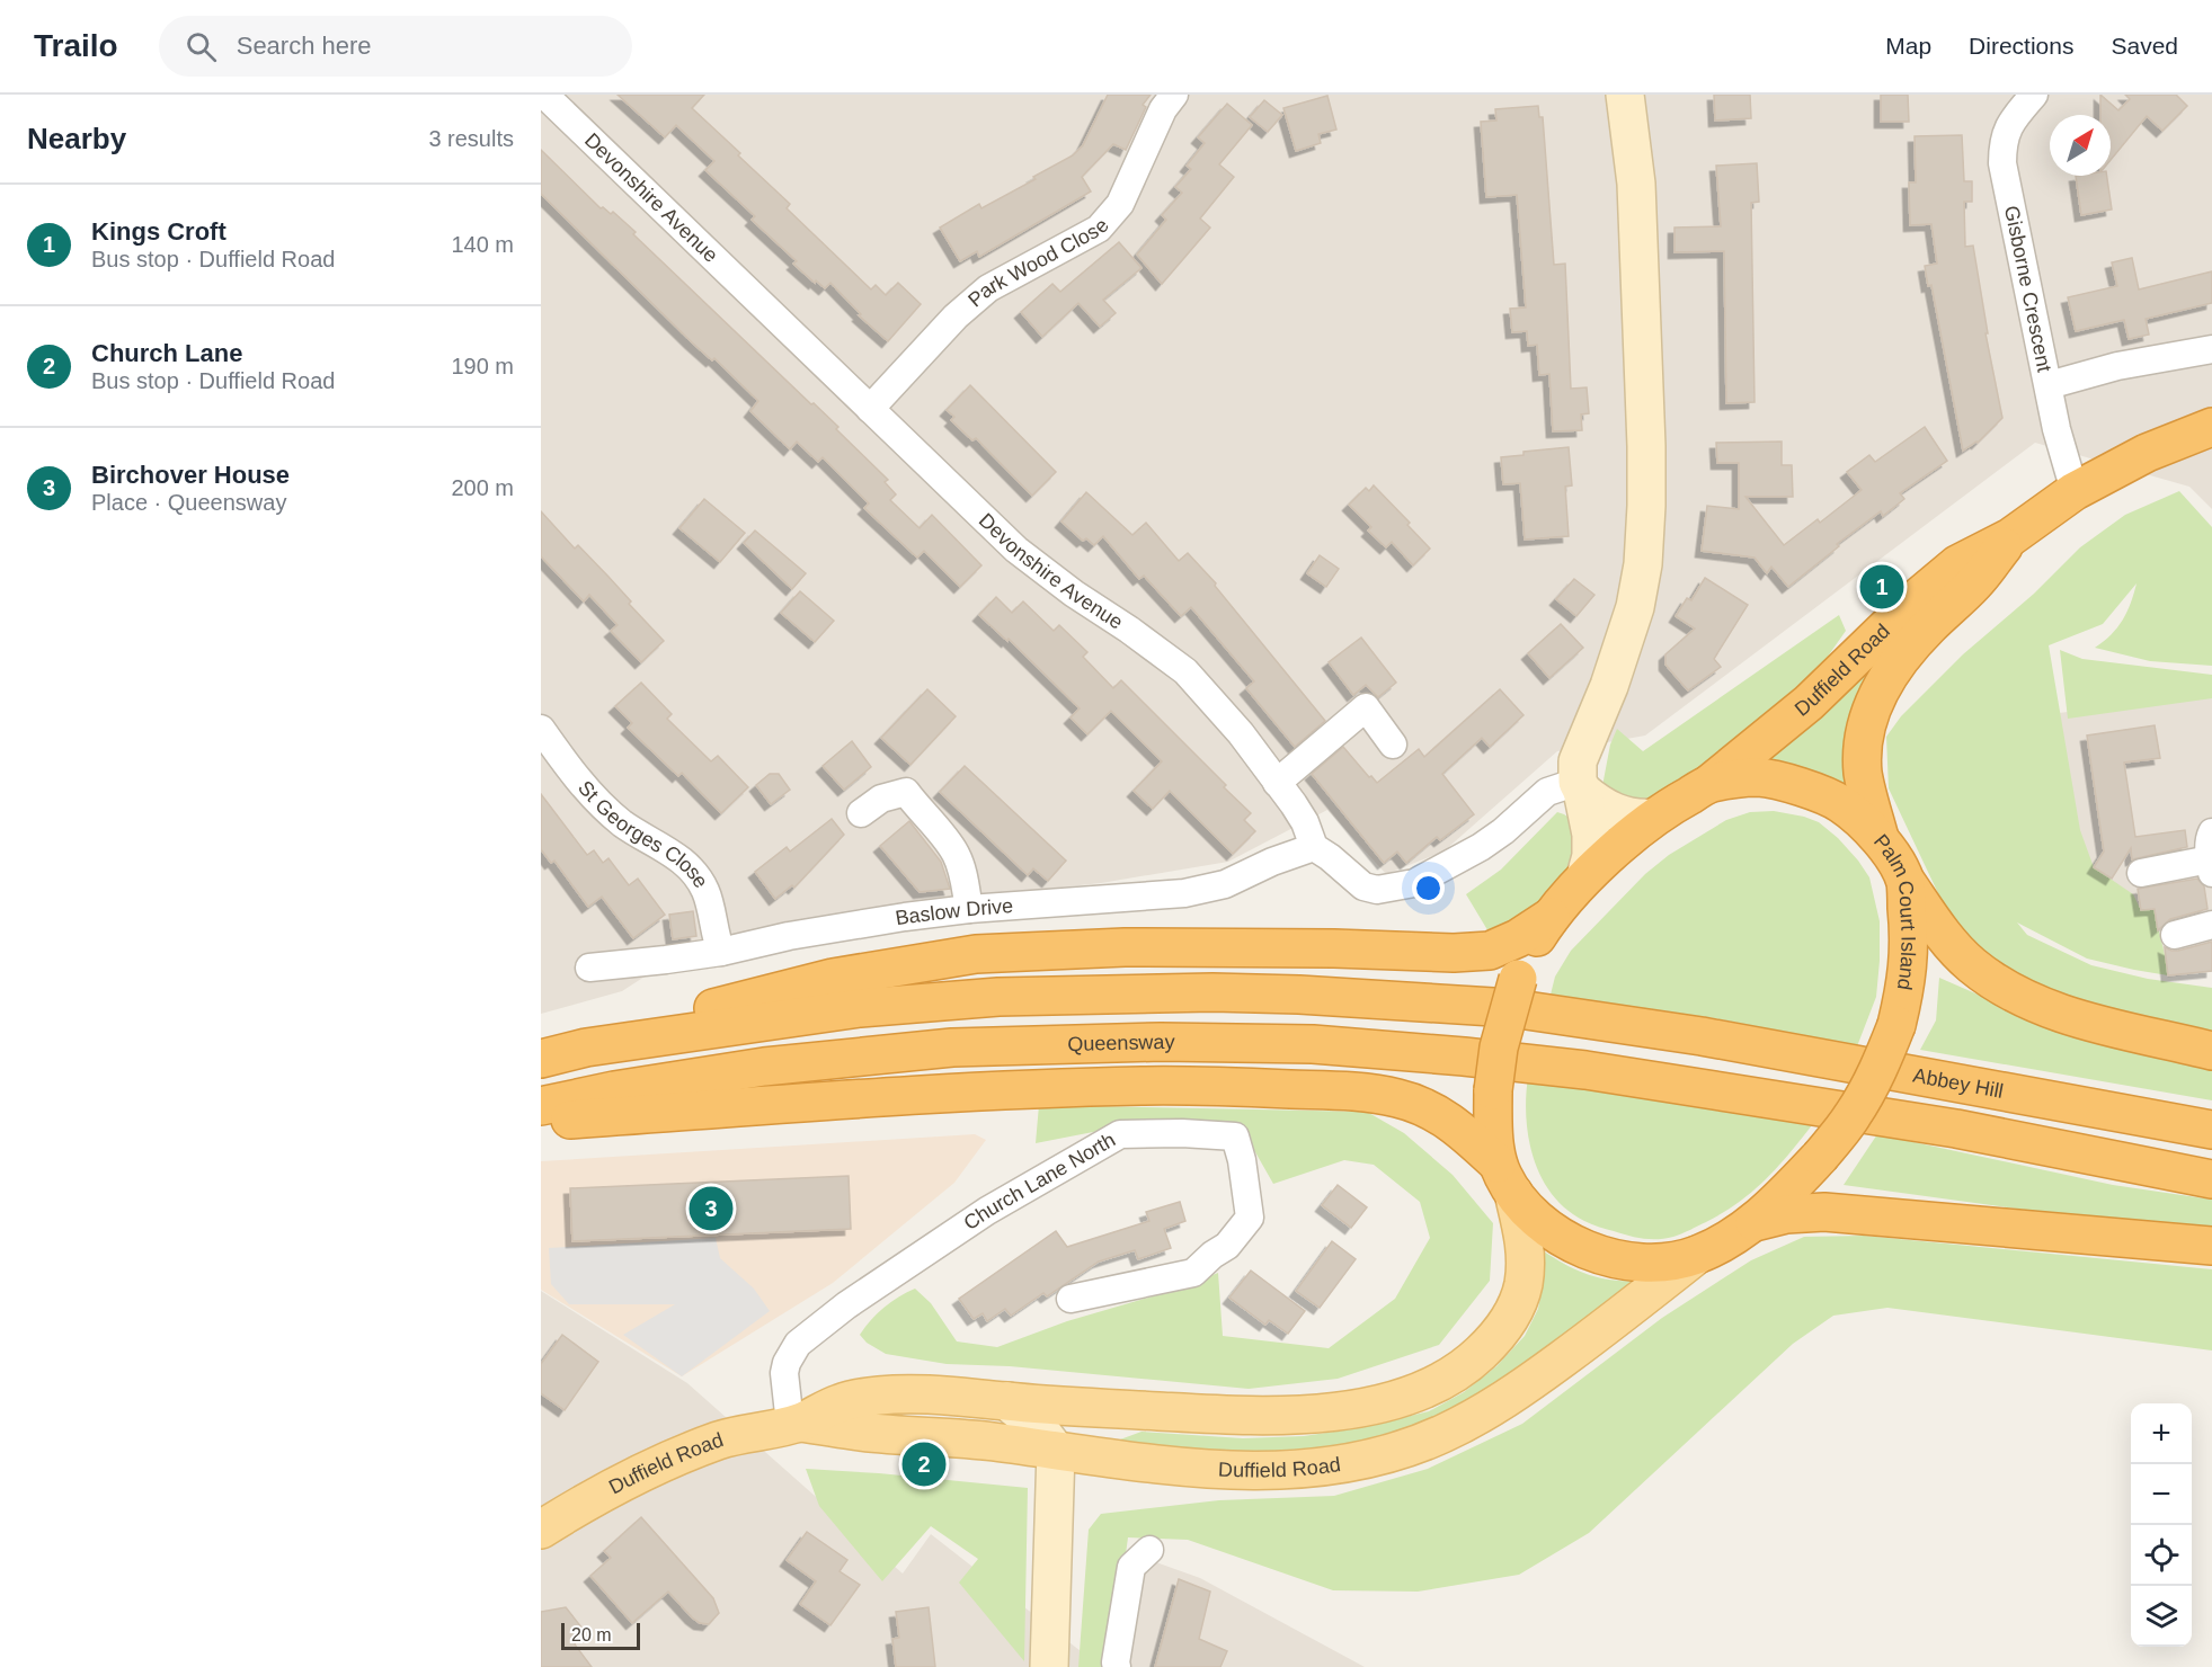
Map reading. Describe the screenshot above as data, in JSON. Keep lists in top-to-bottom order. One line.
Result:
{"streets":{"highway":["Duffield Road","Palm Court Island","Queensway","Abbey Hill"],"street":["Devonshire Avenue","Park Wood Close","Gisborne Crescent","St Georges Close","Baslow Drive","Church Lane North"]},"crossings":[["Devonshire Avenue","Park Wood Close"],["Devonshire Avenue","Baslow Drive"],["Gisborne Crescent","Duffield Road"],["Duffield Road","Palm Court Island"],["Duffield Road","Church Lane North"],["St Georges Close","Baslow Drive"]],"scale_bar":"20 m","north":"top right","page":{"header":"Trailo","search":"Search here","nav":["Map","Directions","Saved"],"heading":["Nearby","3 results"],"list":[{"mark":"1","name":"Kings Croft","note":"Bus stop · Duffield Road","value":"140 m"},{"mark":"2","name":"Church Lane","note":"Bus stop · Duffield Road","value":"190 m"},{"mark":"3","name":"Birchover House","note":"Place · Queensway","value":"200 m"}],"pins":["1","3","2"],"map_buttons":["+","−"],"scale":"20 m"}}
